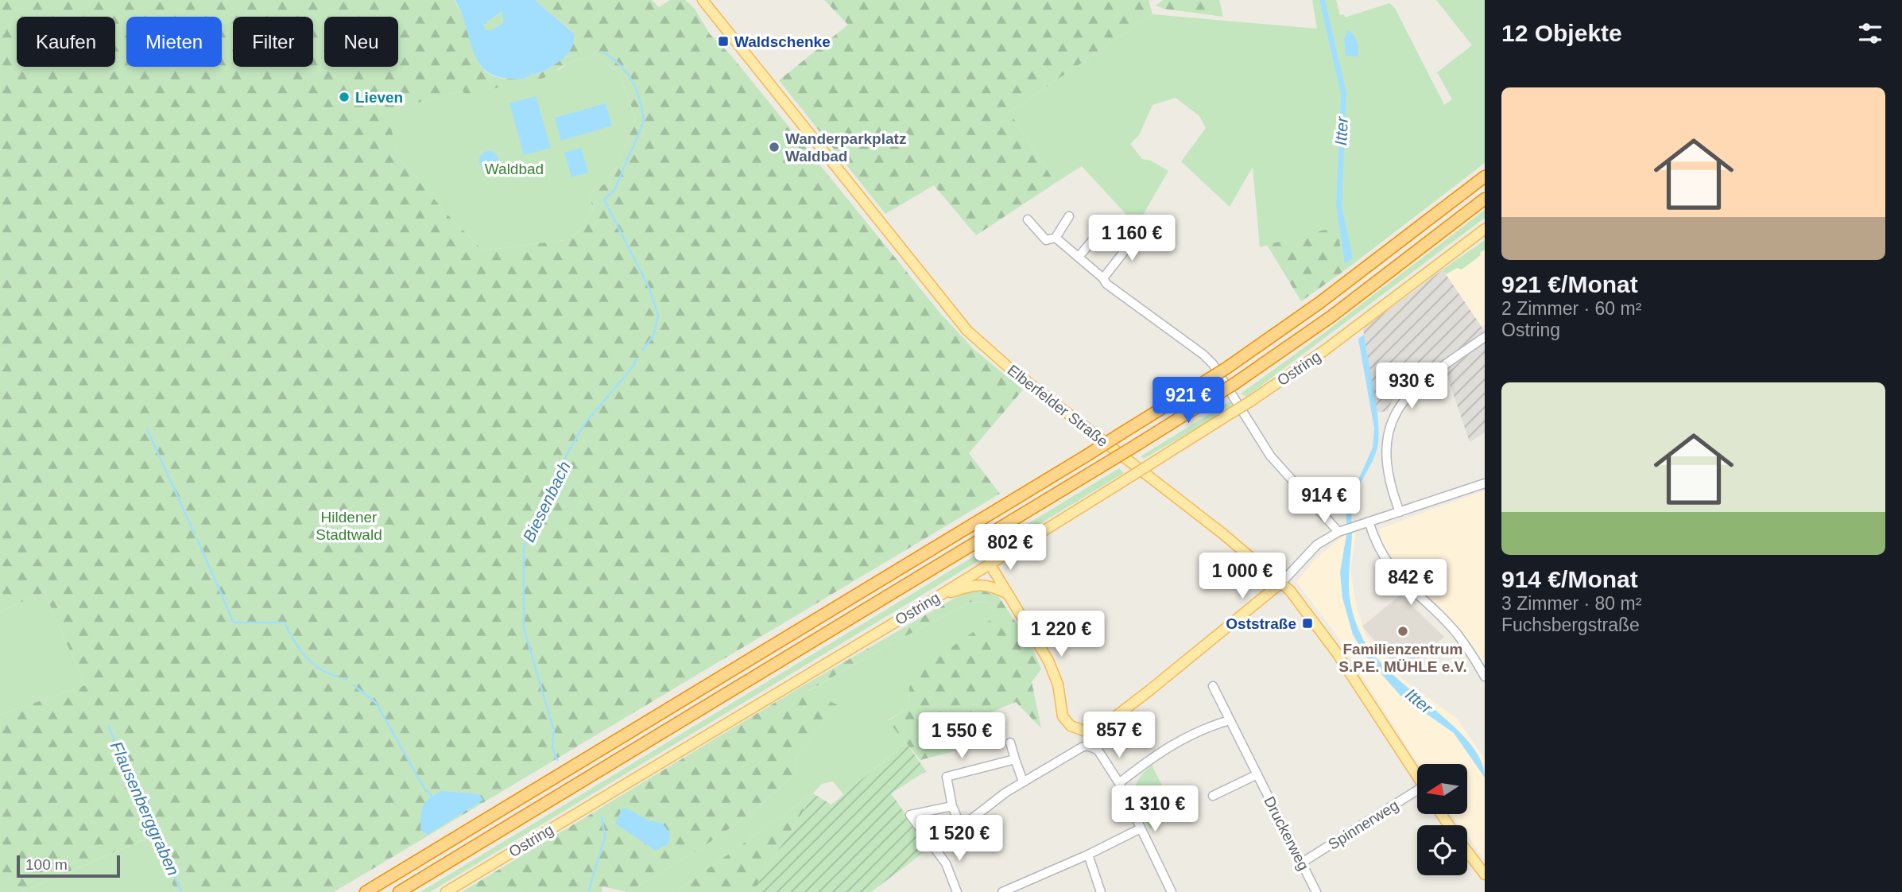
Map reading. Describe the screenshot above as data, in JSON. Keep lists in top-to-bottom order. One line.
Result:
{"streets":{"main road":["Ostring","Elberfelder Straße"],"street":["Spinnerweg","Druckerweg"]},"crossings":[["Spinnerweg","Druckerweg"]],"water":["Itter","Biesenbach","Flausenberggraben"],"parks":["Waldbad","Hildener Stadtwald"],"places":{"transit":["Waldschenke","Oststraße"],"other":["Lieven","Wanderparkplatz Waldbad","Familienzentrum S.P.E. MÜHLE e.V."]},"scale_bar":"100 m","north":"left","page":{"heading":"12 Objekte","chip":["Kaufen","Mieten","Filter","Neu"],"list":[{"name":"921 €/Monat","note":"2 Zimmer · 60 m² · Ostring"},{"name":"914 €/Monat","note":"3 Zimmer · 80 m² · Fuchsbergstraße"}],"price":["1 160 €","930 €","921 €","914 €","802 €","1 000 €","842 €","1 220 €","857 €","1 550 €","1 310 €","1 520 €"],"scale":"100 m"}}
